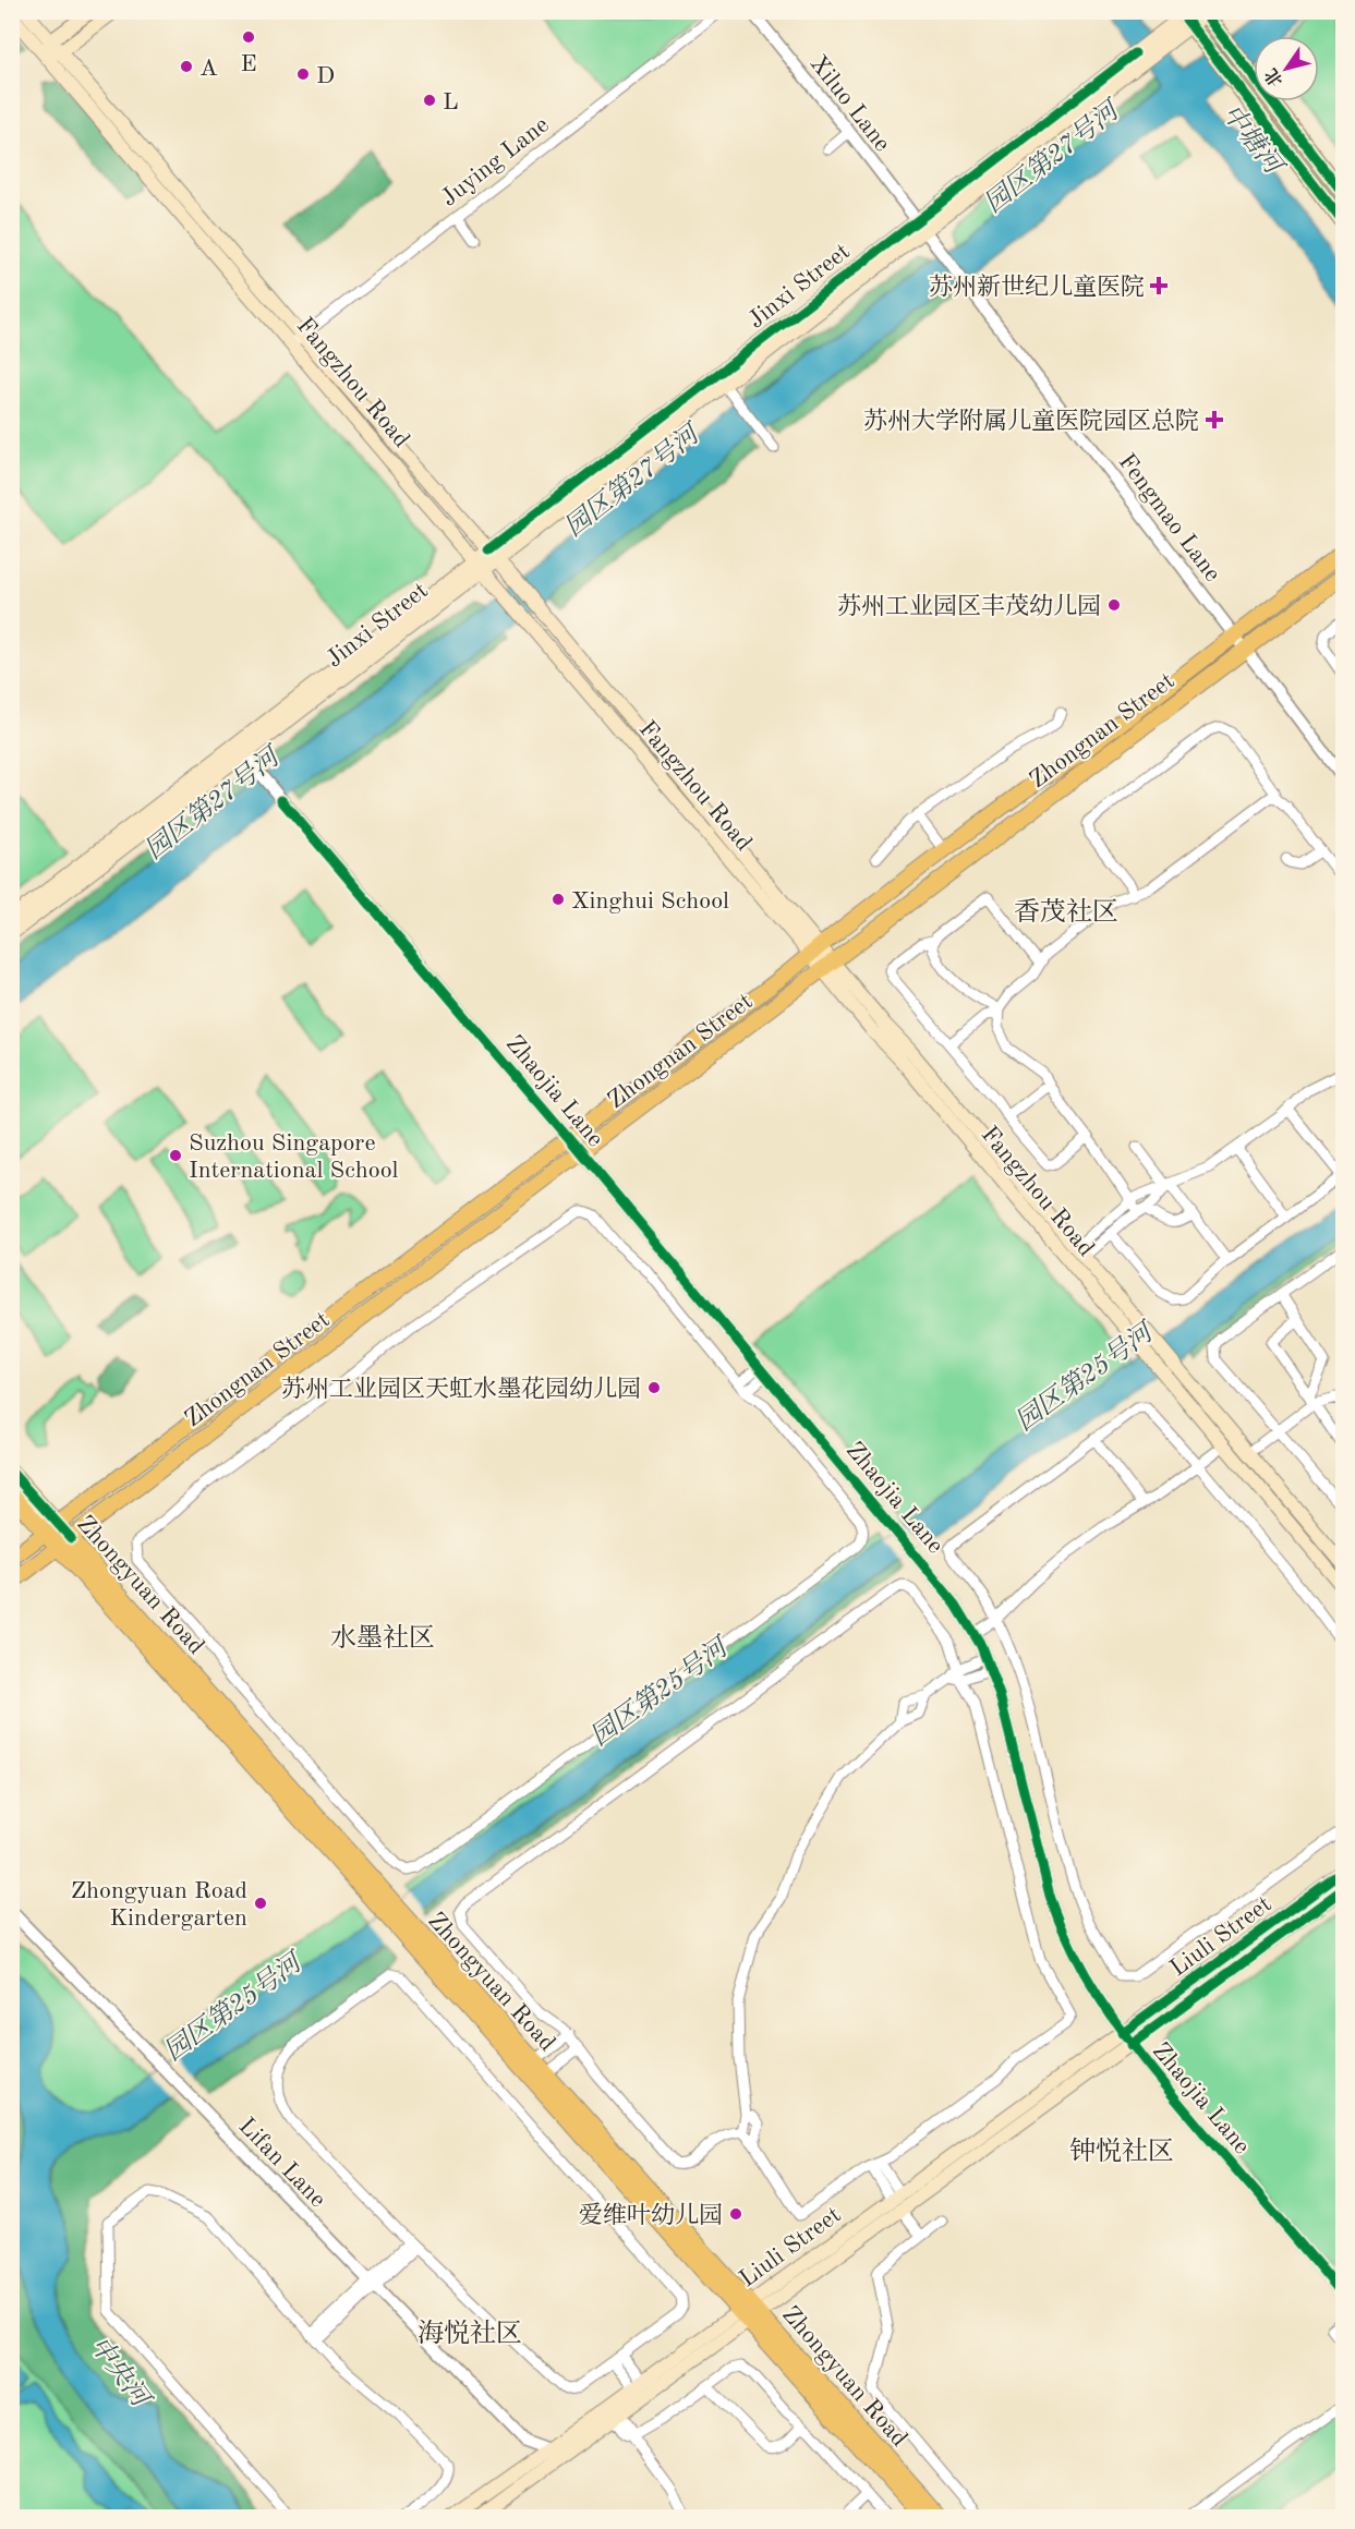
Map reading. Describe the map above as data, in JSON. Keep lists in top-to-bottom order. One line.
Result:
{"streets":{"main road":["Jinxi Street","Fangzhou Road","Zhongnan Street","Zhongyuan Road","Liuli Street"],"street":["Xiluo Lane","Juying Lane","Fengmao Lane","Zhaojia Lane","Lifan Lane"]},"crossings":[["Xiluo Lane","Jinxi Street"],["Xiluo Lane","Fengmao Lane"],["Juying Lane","Fangzhou Road"],["Jinxi Street","Fangzhou Road"],["Jinxi Street","Fengmao Lane"],["Jinxi Street","Zhaojia Lane"],["Fangzhou Road","Zhongnan Street"],["Fengmao Lane","Zhongnan Street"],["Zhongnan Street","Zhaojia Lane"],["Zhongnan Street","Zhongyuan Road"],["Zhaojia Lane","Liuli Street"],["Zhongyuan Road","Liuli Street"],["Liuli Street","Lifan Lane"]],"districts":["香茂社区","水墨社区","钟悦社区","海悦社区"],"water":["中塘河","园区第27号河","园区第25号河","中央河"],"places":{"other":["E","A","D","L","苏州工业园区丰茂幼儿园","Xinghui School","Suzhou Singapore International School","苏州工业园区天虹水墨花园幼儿园","Zhongyuan Road Kindergarten","爱维叶幼儿园"],"health":["苏州新世纪儿童医院","苏州大学附属儿童医院园区总院"]},"north":"bottom left"}
